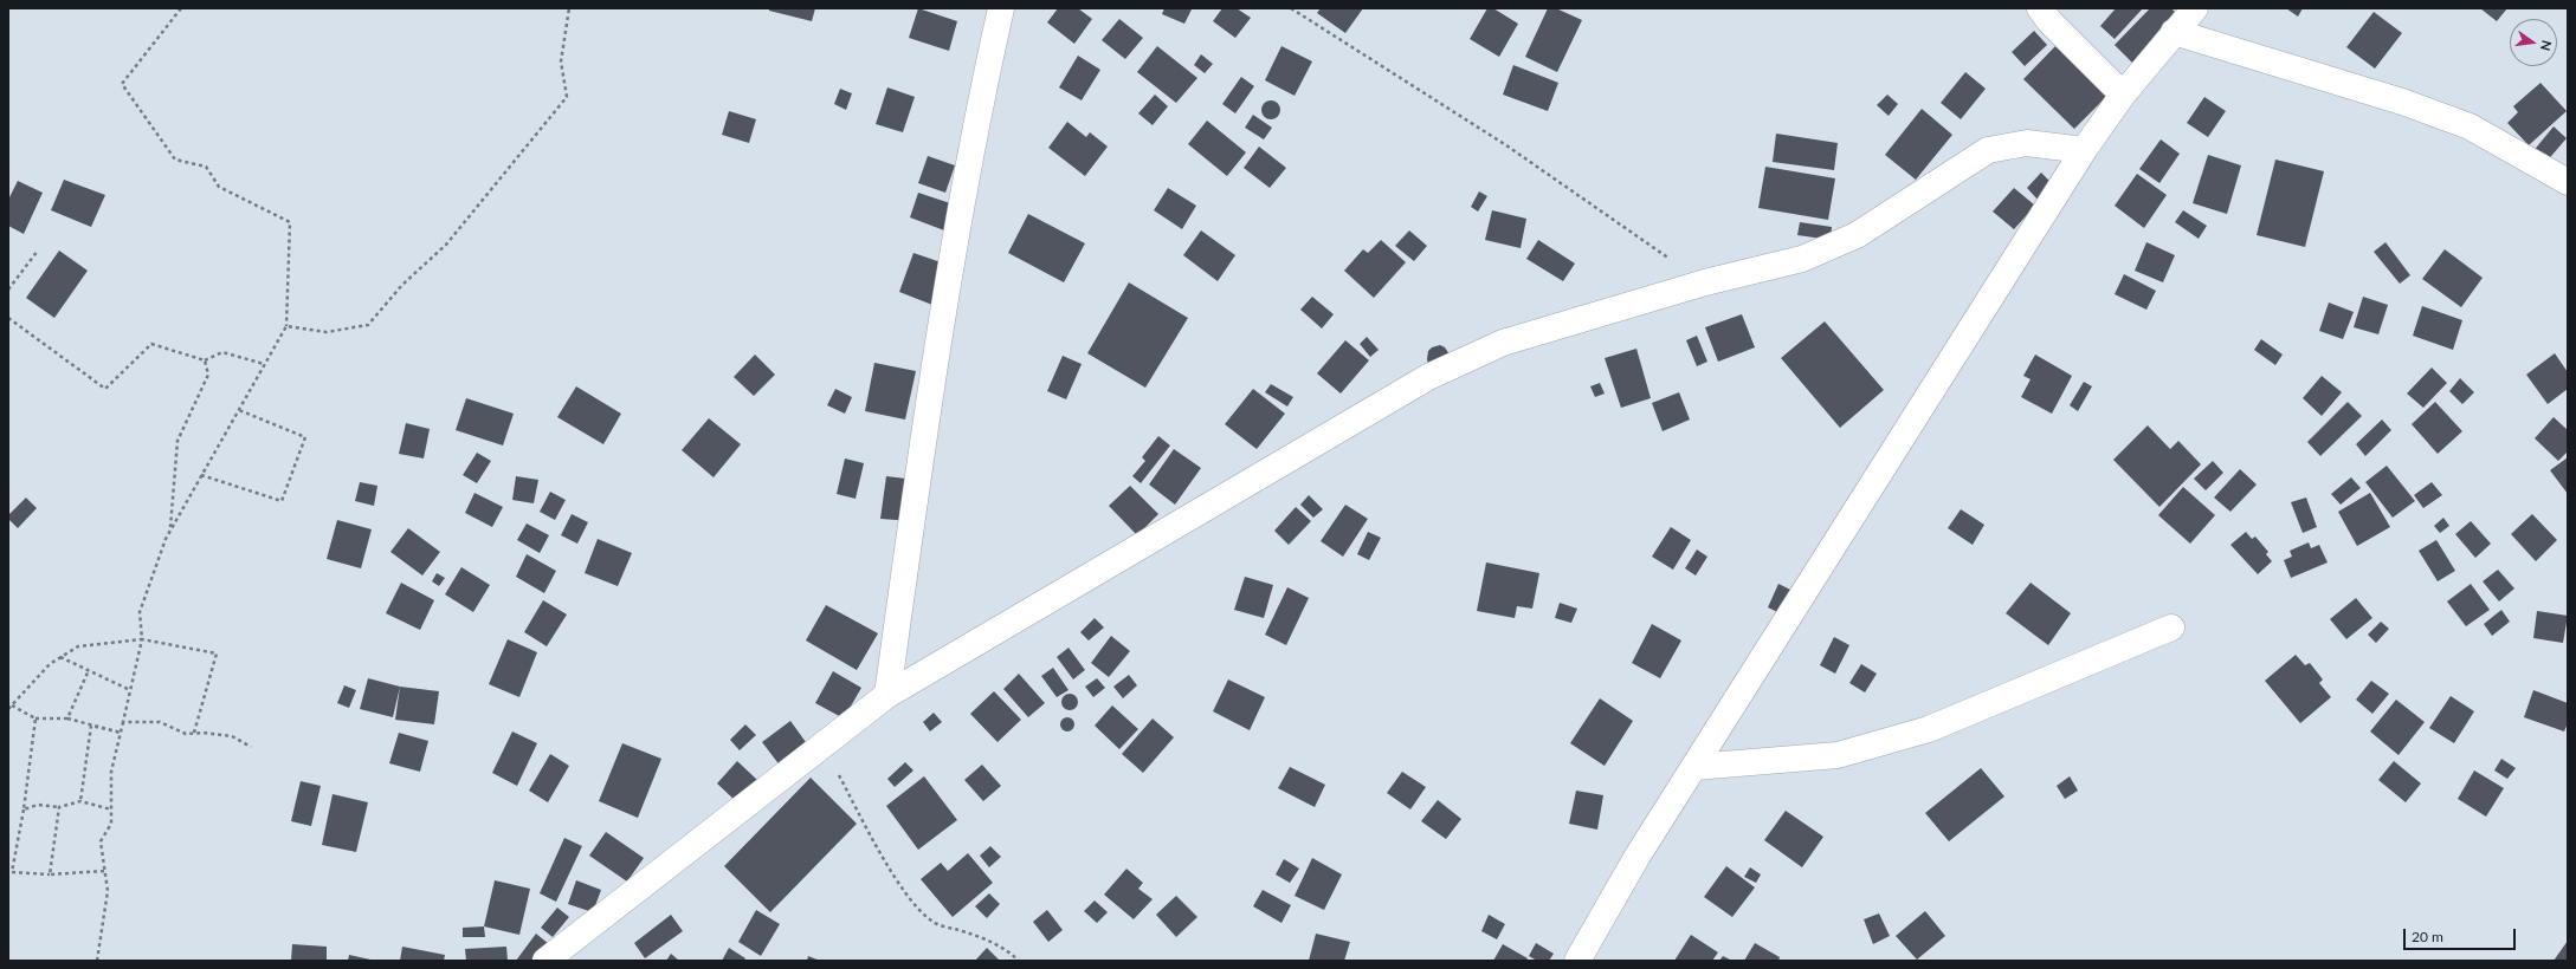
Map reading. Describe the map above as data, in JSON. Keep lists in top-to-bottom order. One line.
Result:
{"scale_bar":"20 m","north":"right"}
